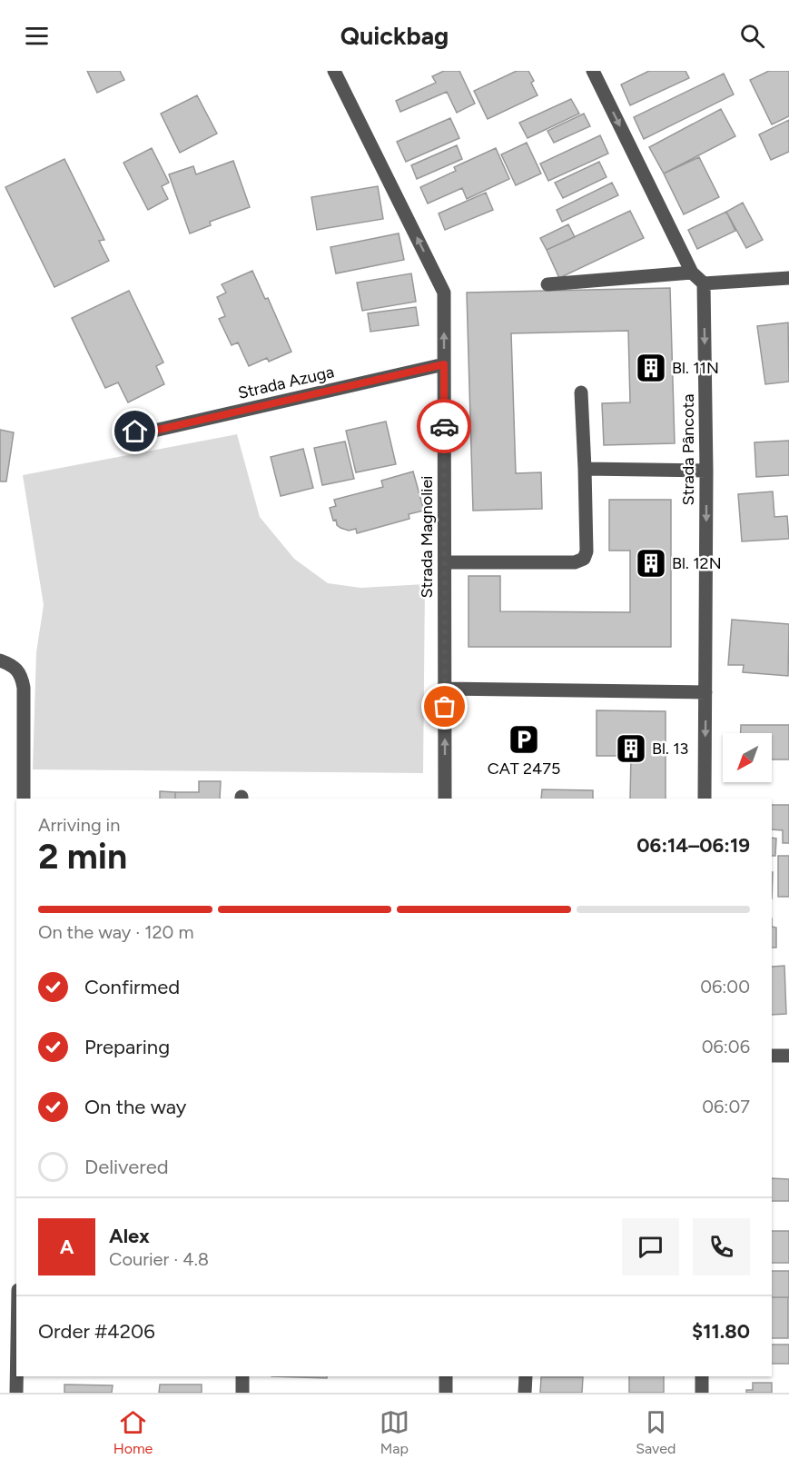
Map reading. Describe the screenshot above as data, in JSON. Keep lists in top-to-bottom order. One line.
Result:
{"streets":{"street":["Strada Azuga","Strada Pâncota","Strada Magnoliei"]},"crossings":[["Strada Azuga","Strada Magnoliei"]],"one_way":["Strada Pâncota","Strada Magnoliei"],"places":{"building":["Bl. 11N","Bl. 12N","Bl. 13"],"parking":["CAT 2475"]},"north":"bottom left","page":{"header":"Quickbag","heading":["2 min","Arriving in","06:14–06:19"],"panel":["Alex","Courier · 4.8","Order #4206","$11.80"],"bar":"On the way · 120 m","list":[["Confirmed","06:00"],["Preparing","06:06"],["On the way","06:07"],"Delivered"],"round":"A","tabs":["Home","Map","Saved"]}}
